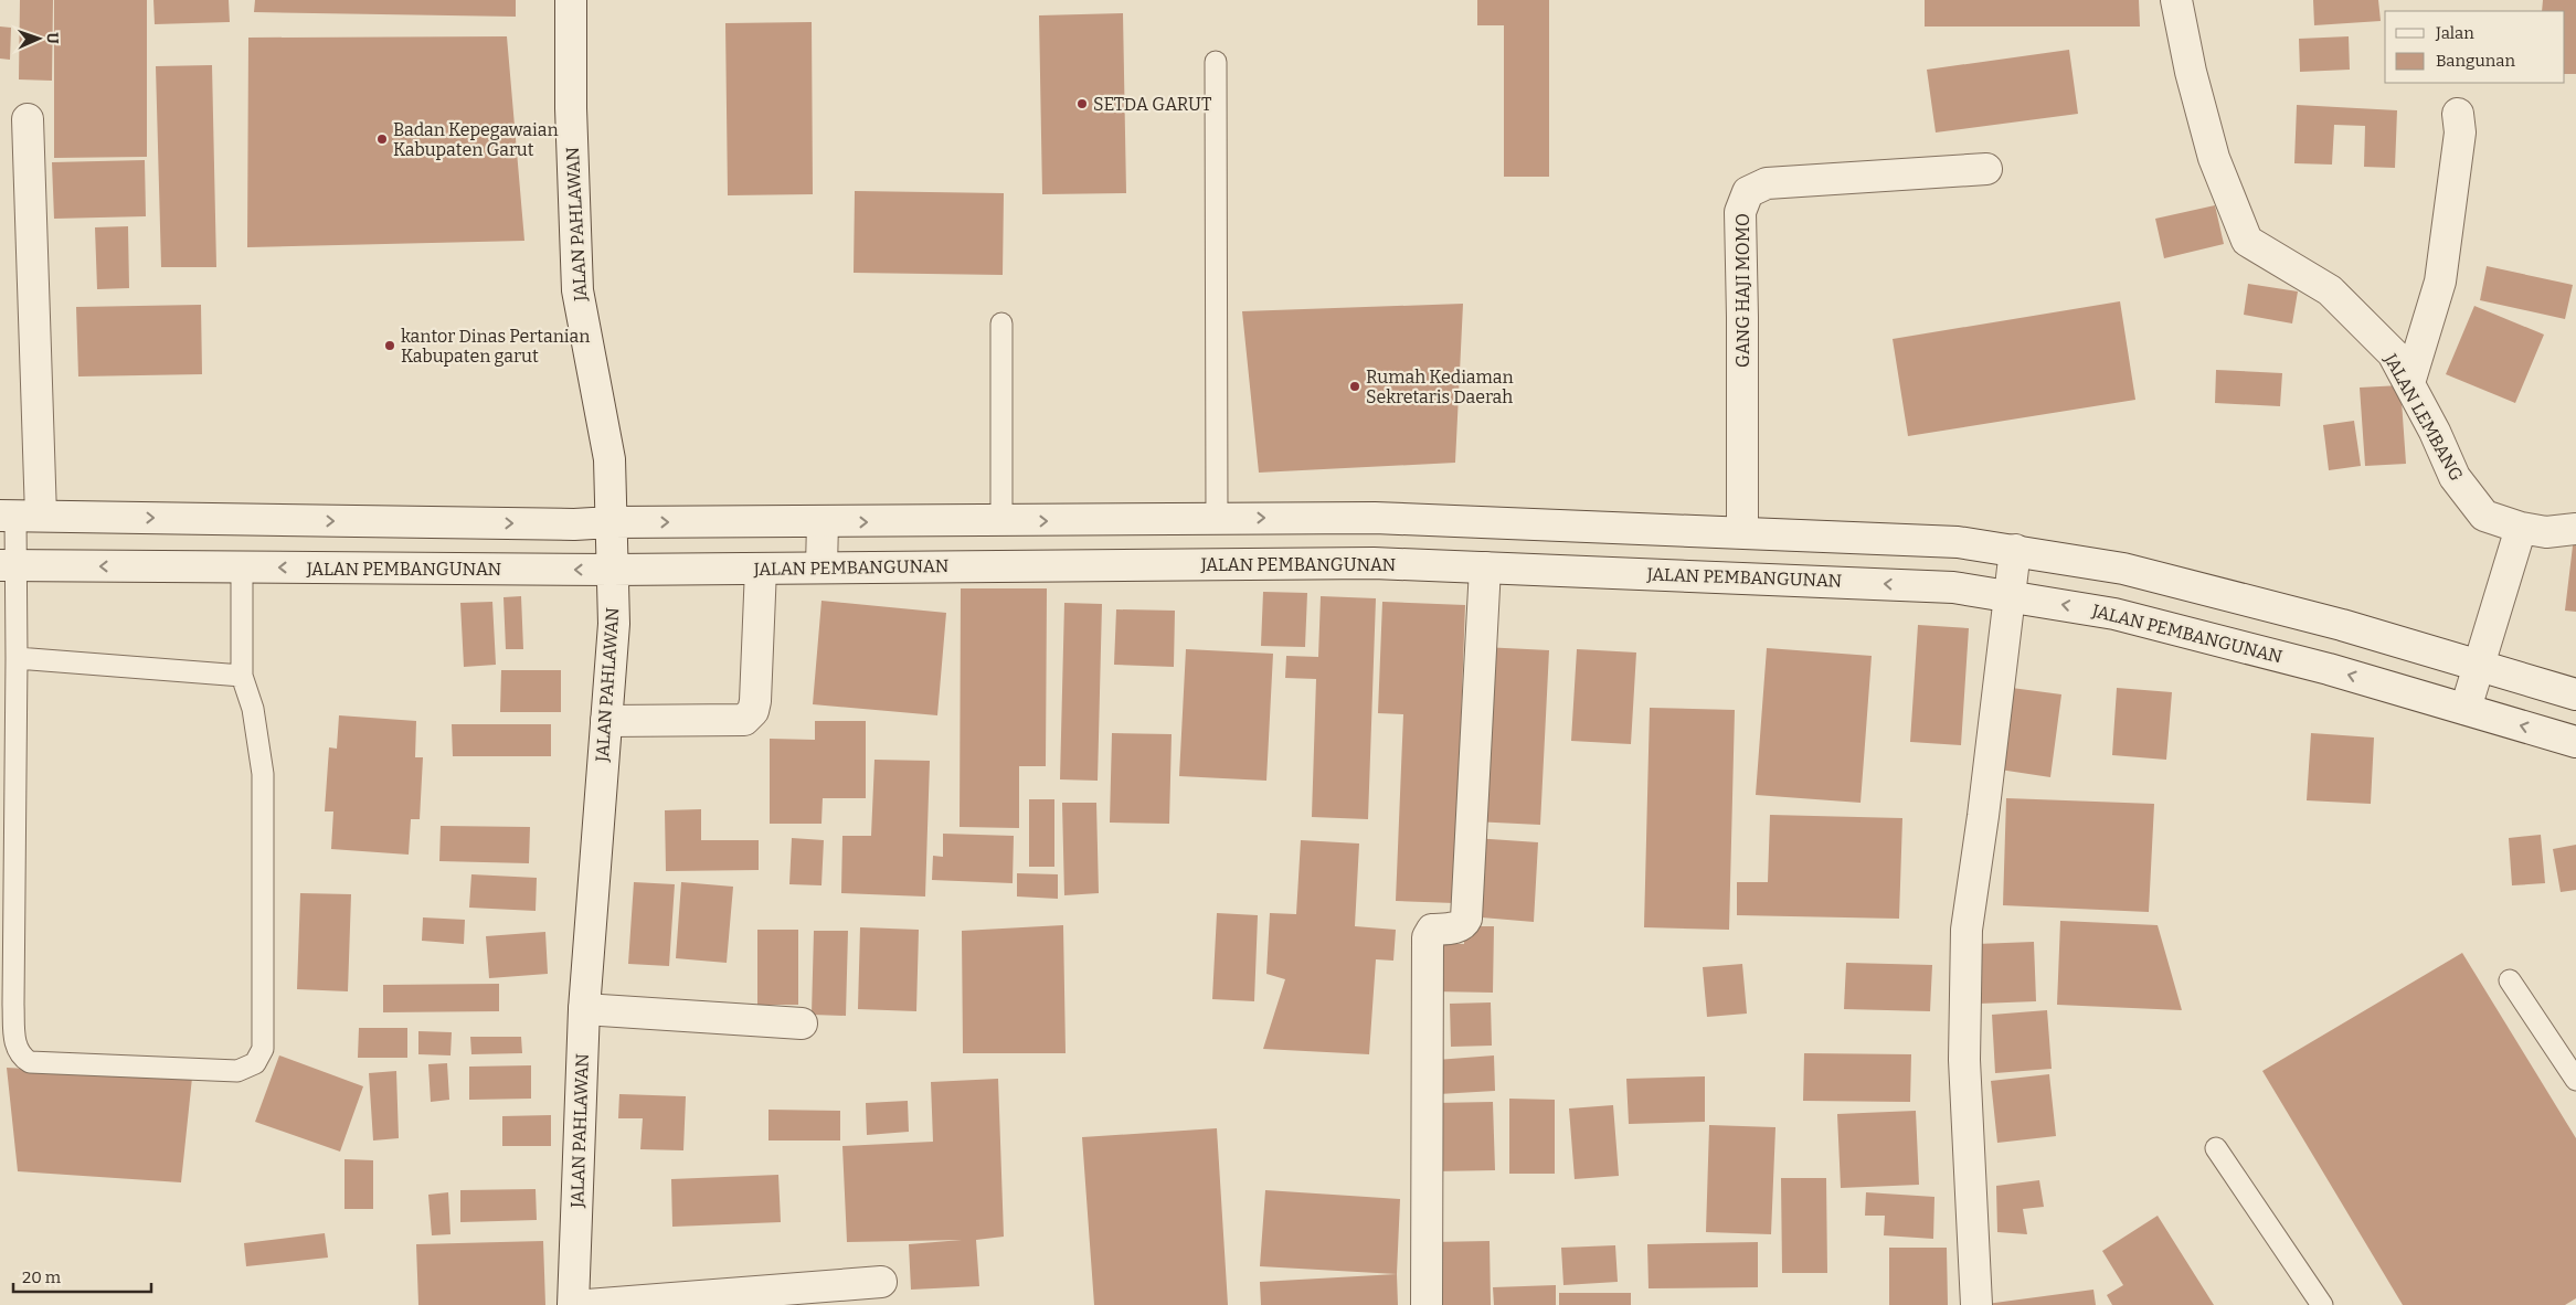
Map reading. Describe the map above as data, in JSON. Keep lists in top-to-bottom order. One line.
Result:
{"streets":{"main road":["JALAN PAHLAWAN","GANG HAJI MOMO","JALAN LEMBANG","JALAN PEMBANGUNAN"]},"crossings":[["JALAN PAHLAWAN","JALAN PEMBANGUNAN"]],"places":["SETDA GARUT","Badan Kepegawaian Kabupaten Garut","kantor Dinas Pertanian Kabupaten garut","Rumah Kediaman Sekretaris Daerah"],"legend":["Jalan","Bangunan"],"scale_bar":"20 m","north":"right"}
